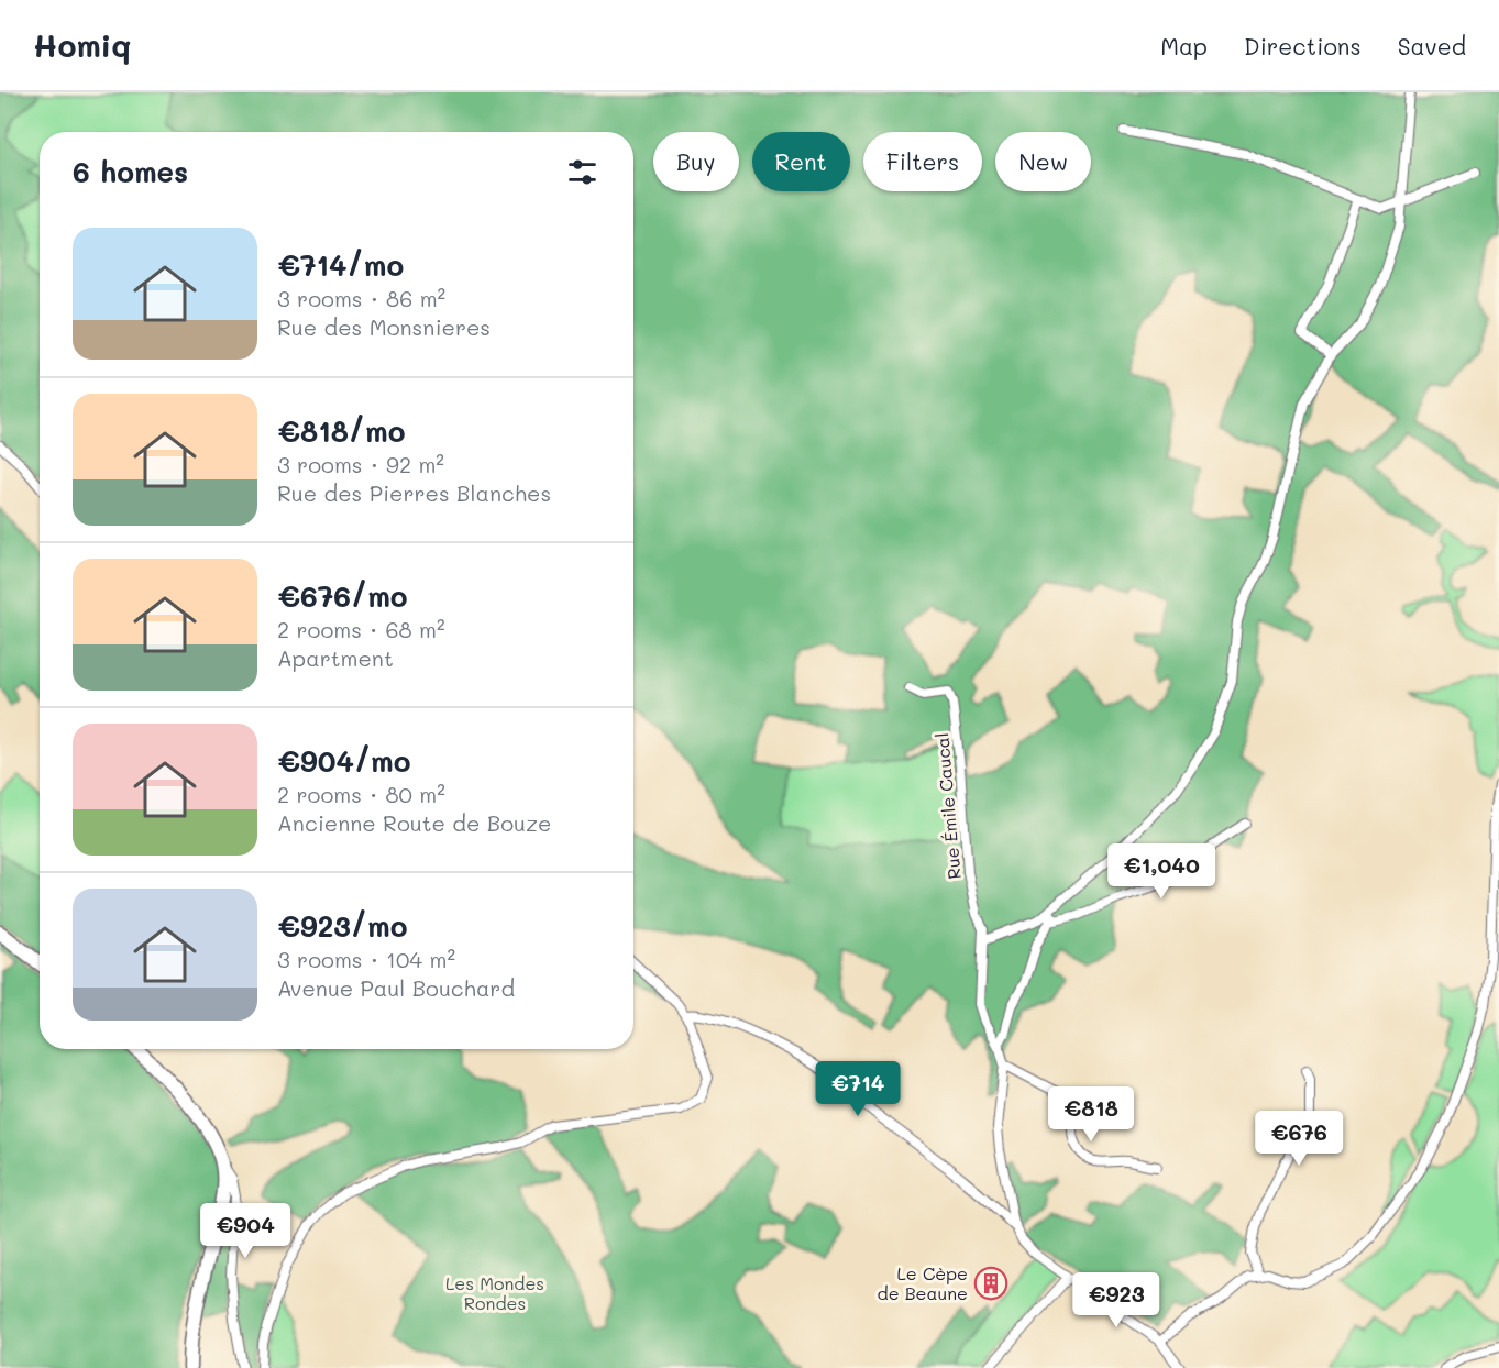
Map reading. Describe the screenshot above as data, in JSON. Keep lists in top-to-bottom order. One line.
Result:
{"streets":{"street":["Rue Émile Caucal"]},"parks":["Les Mondes Rondes"],"places":{"building":["Le Cèpe de Beaune"]},"page":{"header":"Homiq","nav":["Map","Directions","Saved"],"chip":["Buy","Rent","Filters","New"],"heading":"6 homes","list":[{"name":"€714/mo","note":"3 rooms · 86 m² · Rue des Monsnieres"},{"name":"€818/mo","note":"3 rooms · 92 m² · Rue des Pierres Blanches"},{"name":"€676/mo","note":"2 rooms · 68 m² · Apartment"},{"name":"€904/mo","note":"2 rooms · 80 m² · Ancienne Route de Bouze"},{"name":"€923/mo","note":"3 rooms · 104 m² · Avenue Paul Bouchard"}],"price":["€1,040","€714","€818","€676","€904","€923"]}}
